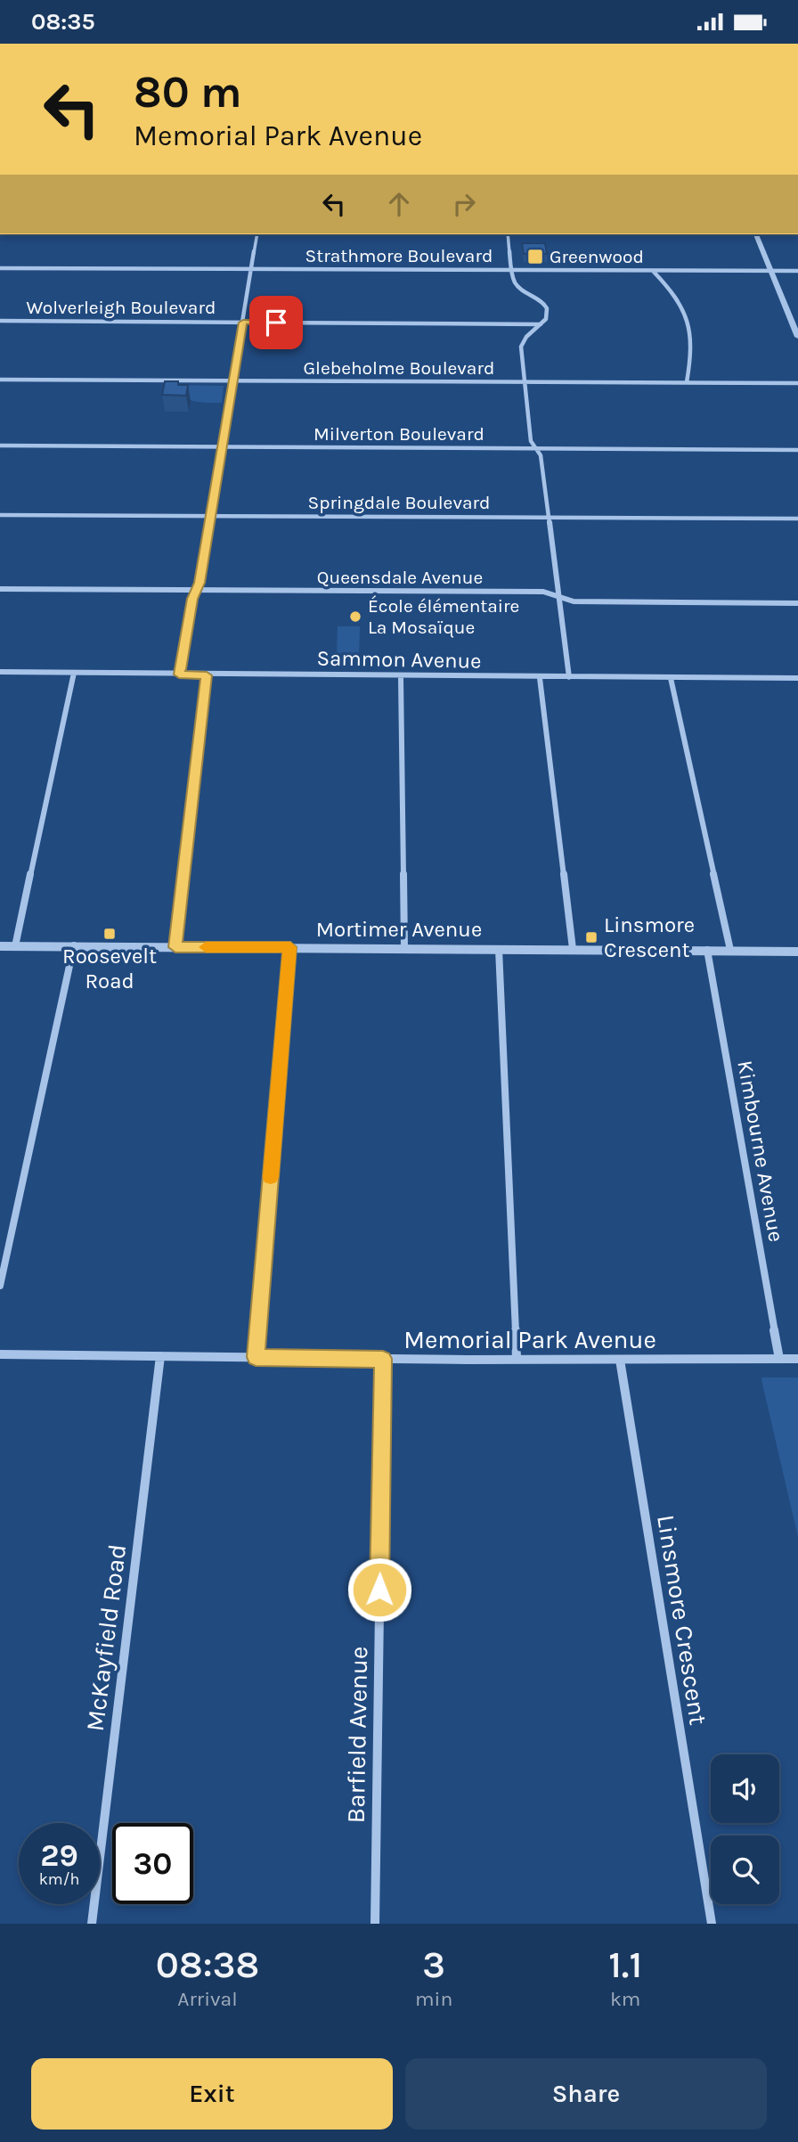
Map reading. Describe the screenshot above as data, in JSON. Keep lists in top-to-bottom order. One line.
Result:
{"streets":{"street":["Strathmore Boulevard","Wolverleigh Boulevard","Glebeholme Boulevard","Milverton Boulevard","Springdale Boulevard","Queensdale Avenue","Sammon Avenue","Mortimer Avenue","Kimbourne Avenue","Memorial Park Avenue","Linsmore Crescent","McKayfield Road","Barfield Avenue"]},"crossings":[["Mortimer Avenue","Kimbourne Avenue"],["Kimbourne Avenue","Memorial Park Avenue"],["Memorial Park Avenue","Linsmore Crescent"],["Memorial Park Avenue","McKayfield Road"],["Memorial Park Avenue","Barfield Avenue"]],"places":{"transit":["Greenwood","Roosevelt Road","Linsmore Crescent"],"other":["École élémentaire La Mosaïque"]},"page":{"status":"08:35","turn":["80 m","Memorial Park Avenue"],"speed":"29 km/h","limit":"30","eta":["08:38","Arrival","3","min","1.1","km"],"buttons":["Exit","Share"]}}
